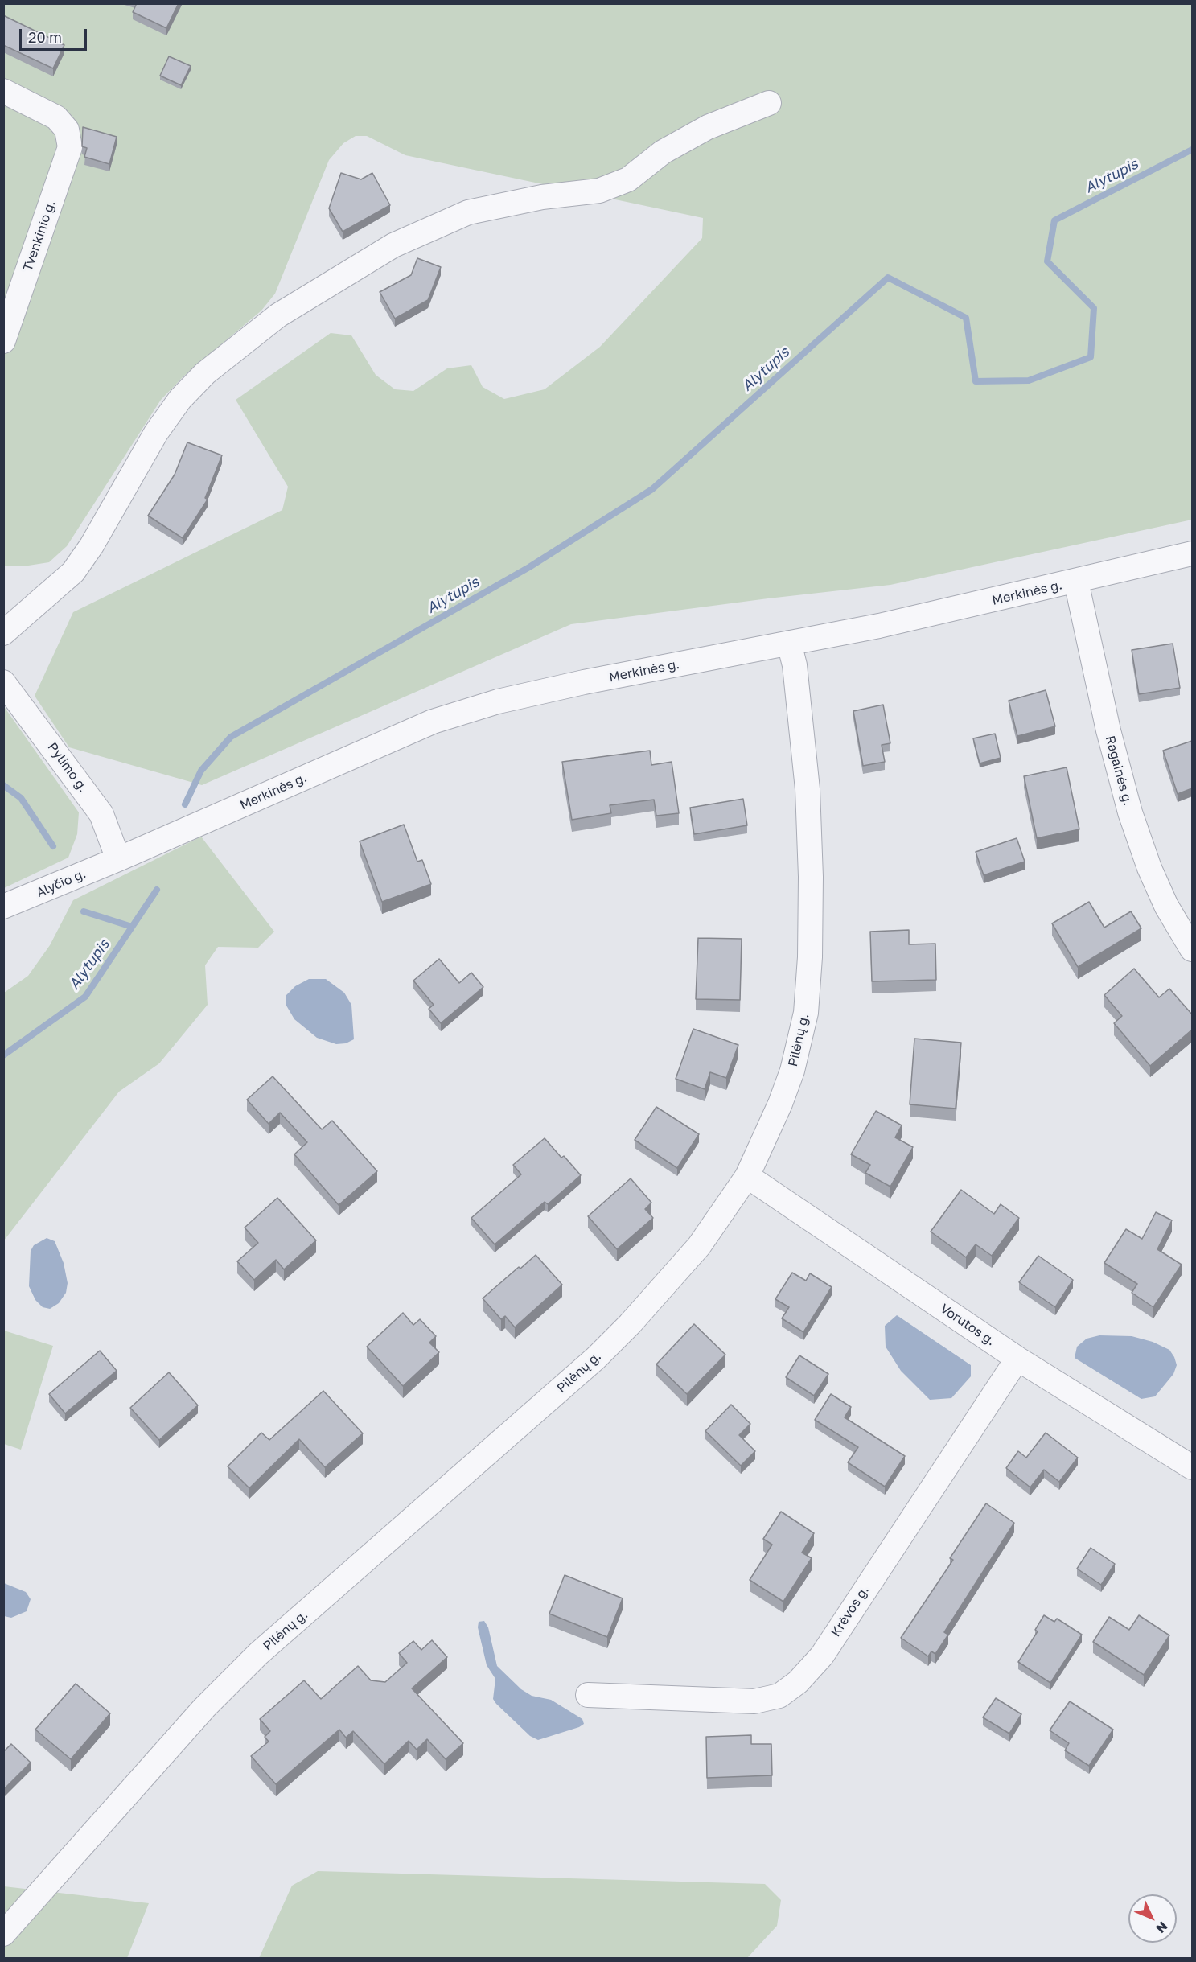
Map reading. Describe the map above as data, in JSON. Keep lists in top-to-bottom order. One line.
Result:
{"streets":{"street":["Tvenkinio g.","Merkinės g.","Pylimo g.","Ragainės g.","Alyčio g.","Pilėnų g.","Vorutos g.","Krėvos g."]},"crossings":[["Merkinės g.","Pylimo g."],["Merkinės g.","Ragainės g."],["Merkinės g.","Alyčio g."],["Merkinės g.","Pilėnų g."],["Pylimo g.","Alyčio g."],["Pilėnų g.","Vorutos g."],["Vorutos g.","Krėvos g."]],"water":["Alytupis"],"scale_bar":"20 m","north":"bottom right"}
